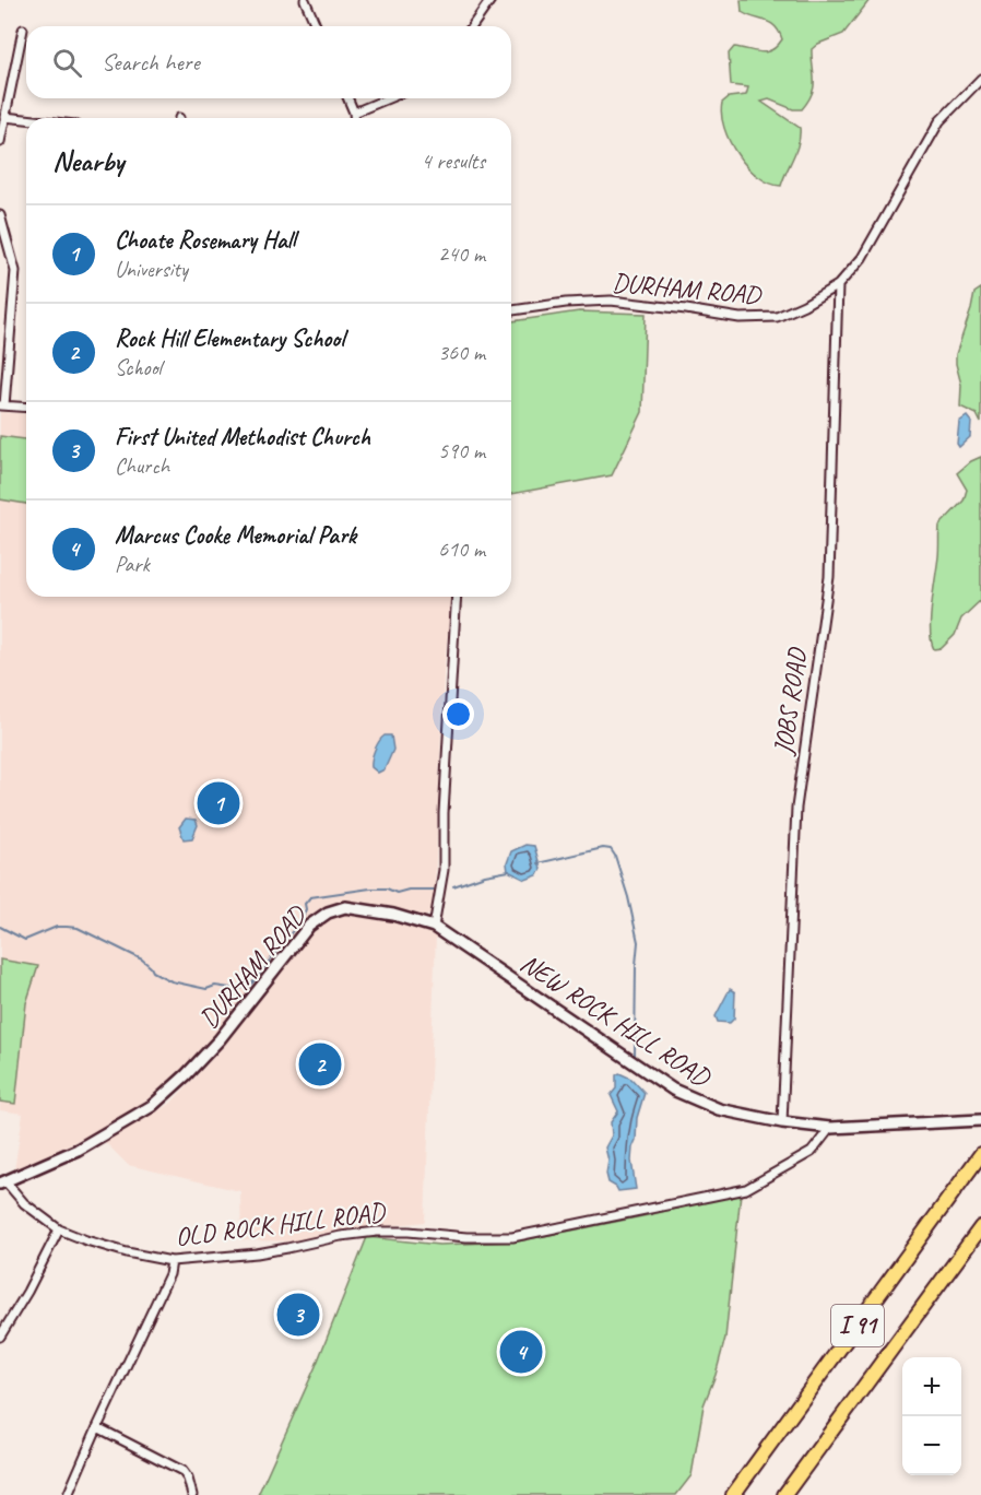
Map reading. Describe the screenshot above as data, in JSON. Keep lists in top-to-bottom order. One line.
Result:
{"streets":{"highway":["I 91"],"main road":["DURHAM ROAD","NEW ROCK HILL ROAD"],"street":["JOBS ROAD","OLD ROCK HILL ROAD"]},"crossings":[["DURHAM ROAD","JOBS ROAD"],["DURHAM ROAD","NEW ROCK HILL ROAD"],["DURHAM ROAD","OLD ROCK HILL ROAD"],["JOBS ROAD","NEW ROCK HILL ROAD"],["NEW ROCK HILL ROAD","OLD ROCK HILL ROAD"]],"page":{"search":"Search here","heading":["Nearby","4 results"],"list":[{"mark":"1","name":"Choate Rosemary Hall","note":"University","value":"240 m"},{"mark":"2","name":"Rock Hill Elementary School","note":"School","value":"360 m"},{"mark":"3","name":"First United Methodist Church","note":"Church","value":"590 m"},{"mark":"4","name":"Marcus Cooke Memorial Park","note":"Park","value":"610 m"}],"pins":["1","2","3","4"],"map_buttons":["+","−"]}}
